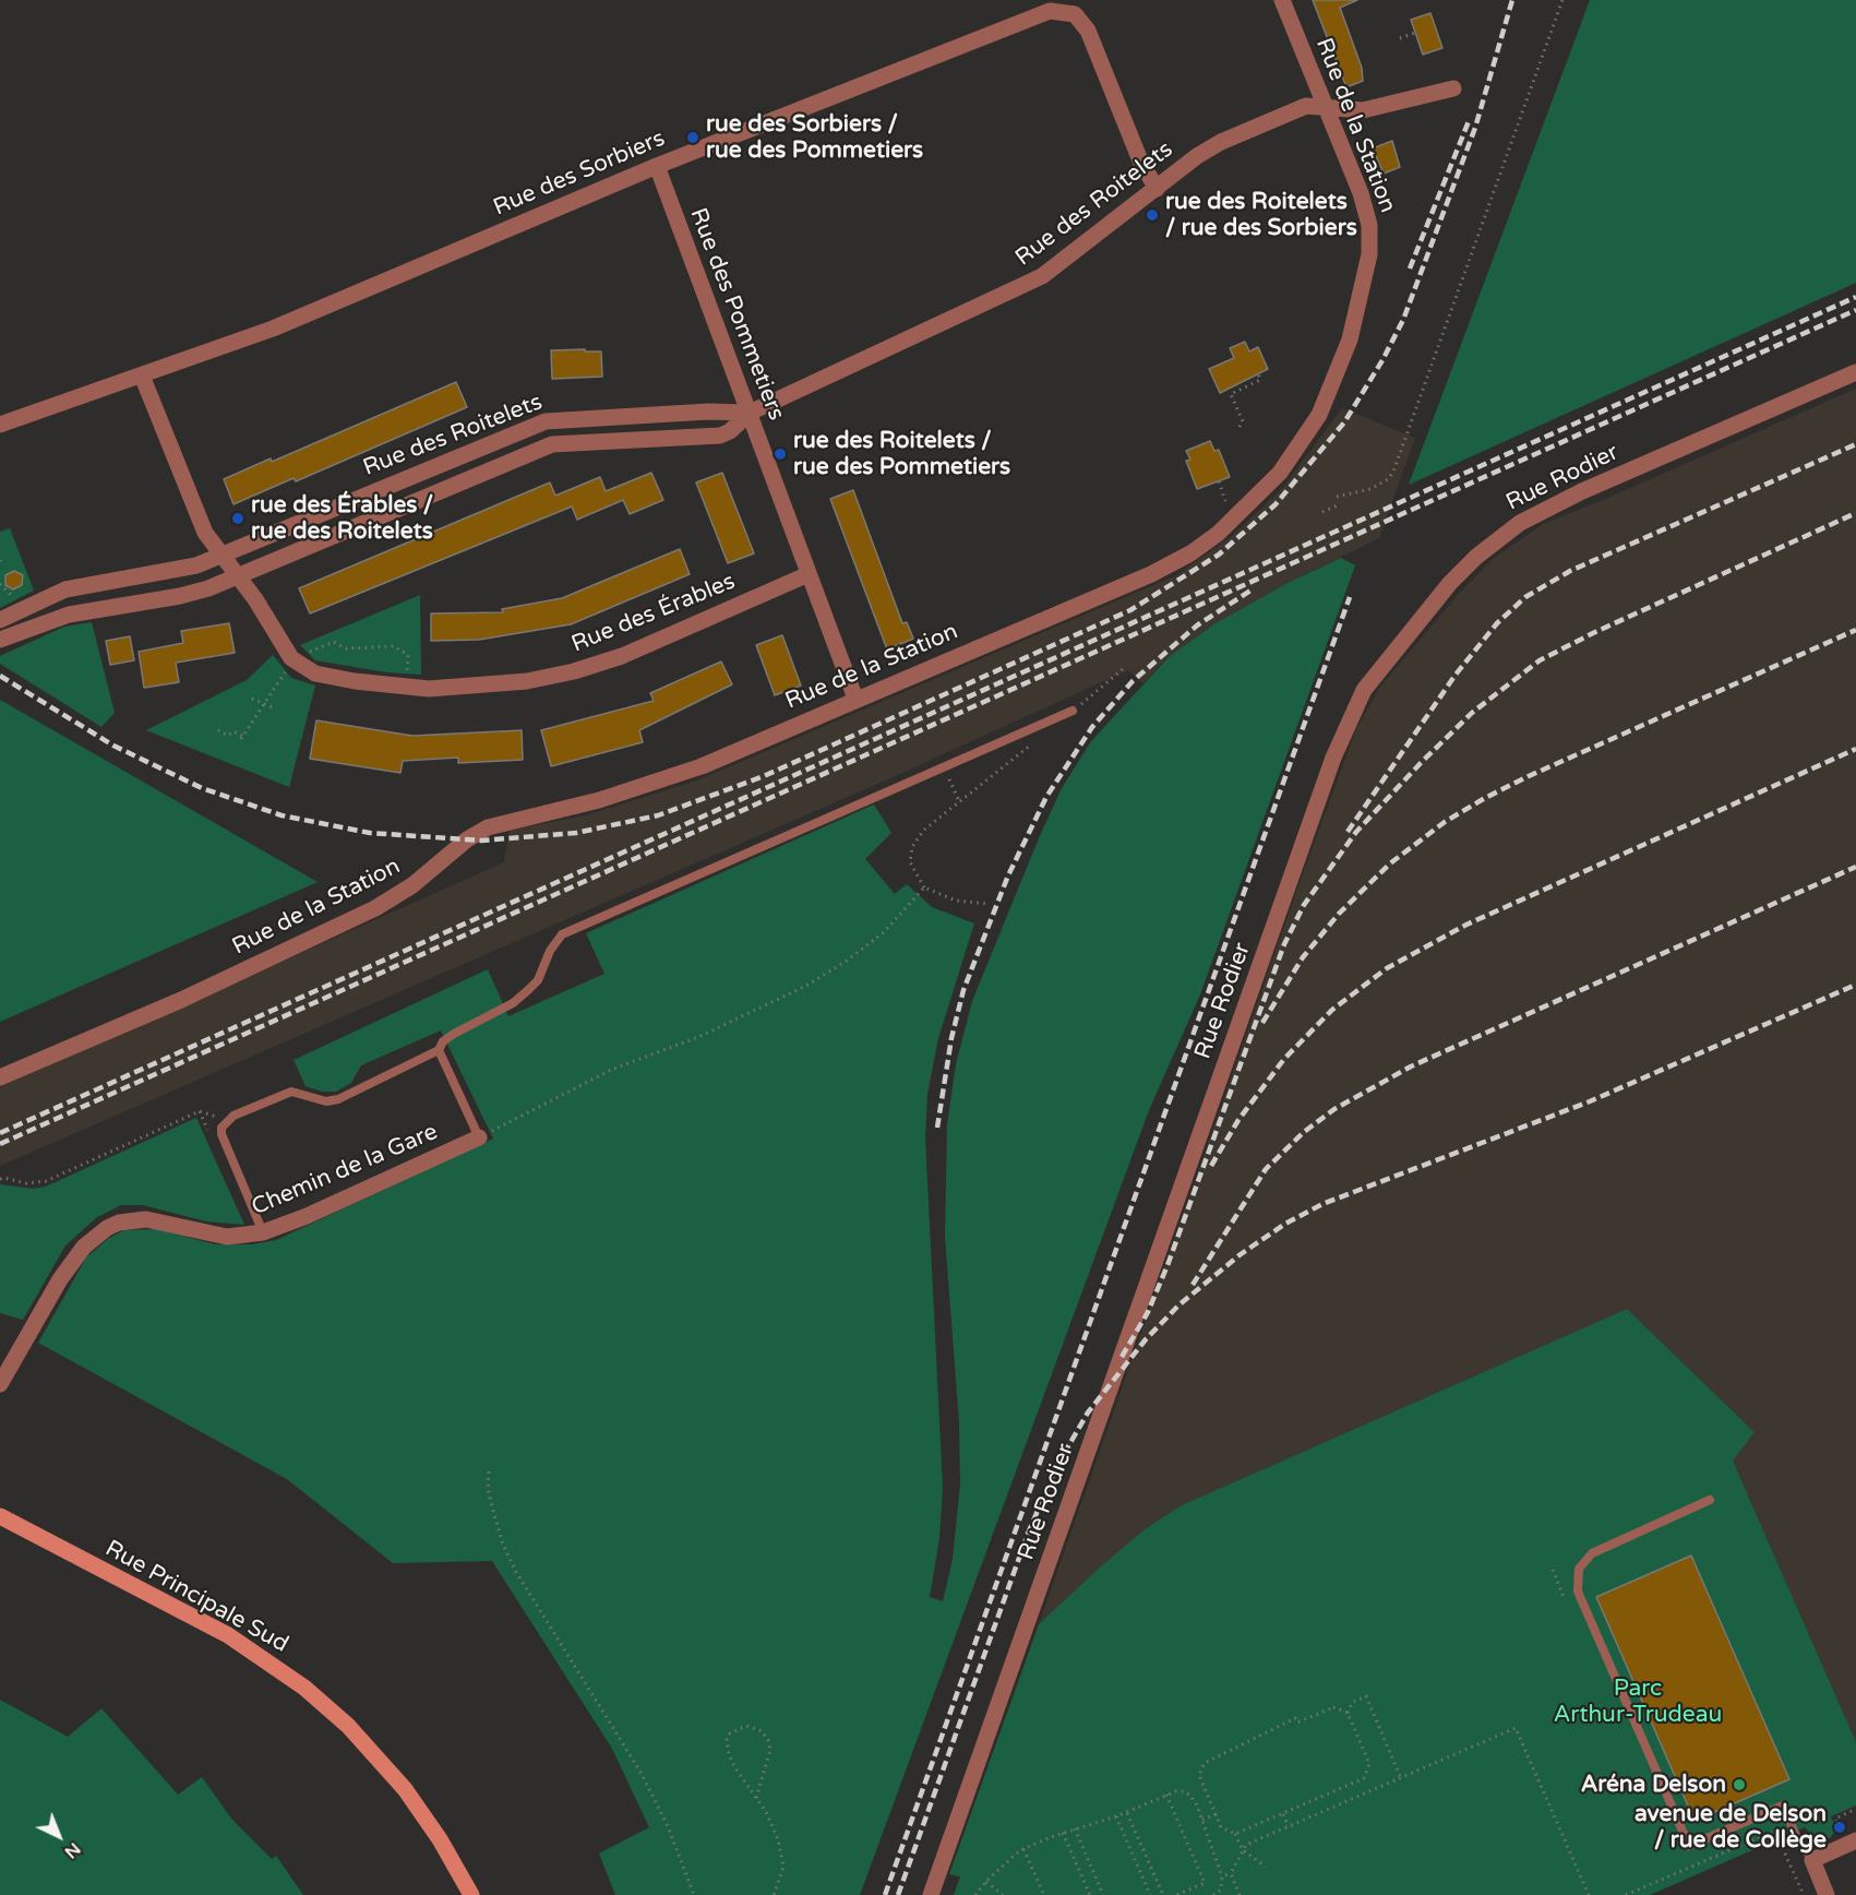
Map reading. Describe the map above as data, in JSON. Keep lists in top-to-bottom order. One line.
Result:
{"streets":{"street":["Rue de la Station","Rue des Sorbiers","Rue des Roitelets","Rue des Pommetiers","Rue Rodier","Rue des Érables","Chemin de la Gare","Rue Principale Sud"]},"crossings":[["Rue de la Station","Rue des Roitelets"],["Rue de la Station","Rue des Pommetiers"],["Rue des Sorbiers","Rue des Roitelets"],["Rue des Sorbiers","Rue des Pommetiers"],["Rue des Roitelets","Rue des Pommetiers"],["Rue des Roitelets","Rue des Érables"],["Rue des Pommetiers","Rue des Érables"]],"parks":["Parc Arthur-Trudeau"],"places":["rue des Sorbiers / rue des Pommetiers","rue des Roitelets / rue des Sorbiers","rue des Roitelets / rue des Pommetiers","rue des Érables / rue des Roitelets","Aréna Delson","avenue de Delson / rue de Collège"],"north":"bottom right"}
